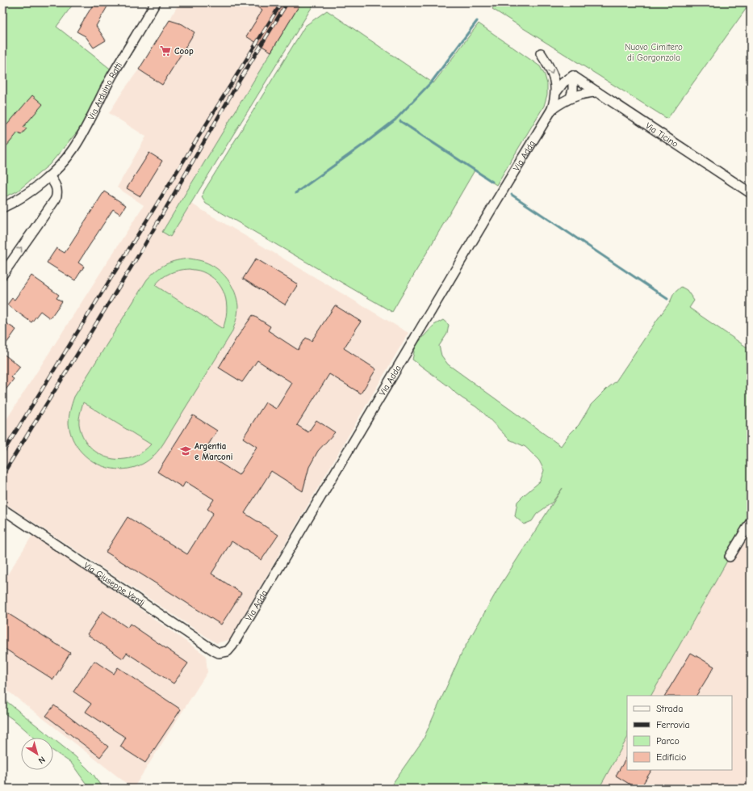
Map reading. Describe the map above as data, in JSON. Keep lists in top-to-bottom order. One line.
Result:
{"streets":{"street":["Via Arduino Ratti","Via Ticino","Via Adda","Via Giuseppe Verdi"]},"crossings":[["Via Ticino","Via Adda"],["Via Adda","Via Giuseppe Verdi"]],"parks":["Nuovo Cimitero di Gorgonzola"],"places":{"supermarket":["Coop"],"school or university":["Argentia e Marconi"]},"legend":["Strada","Ferrovia","Parco","Edificio"],"north":"bottom right"}
